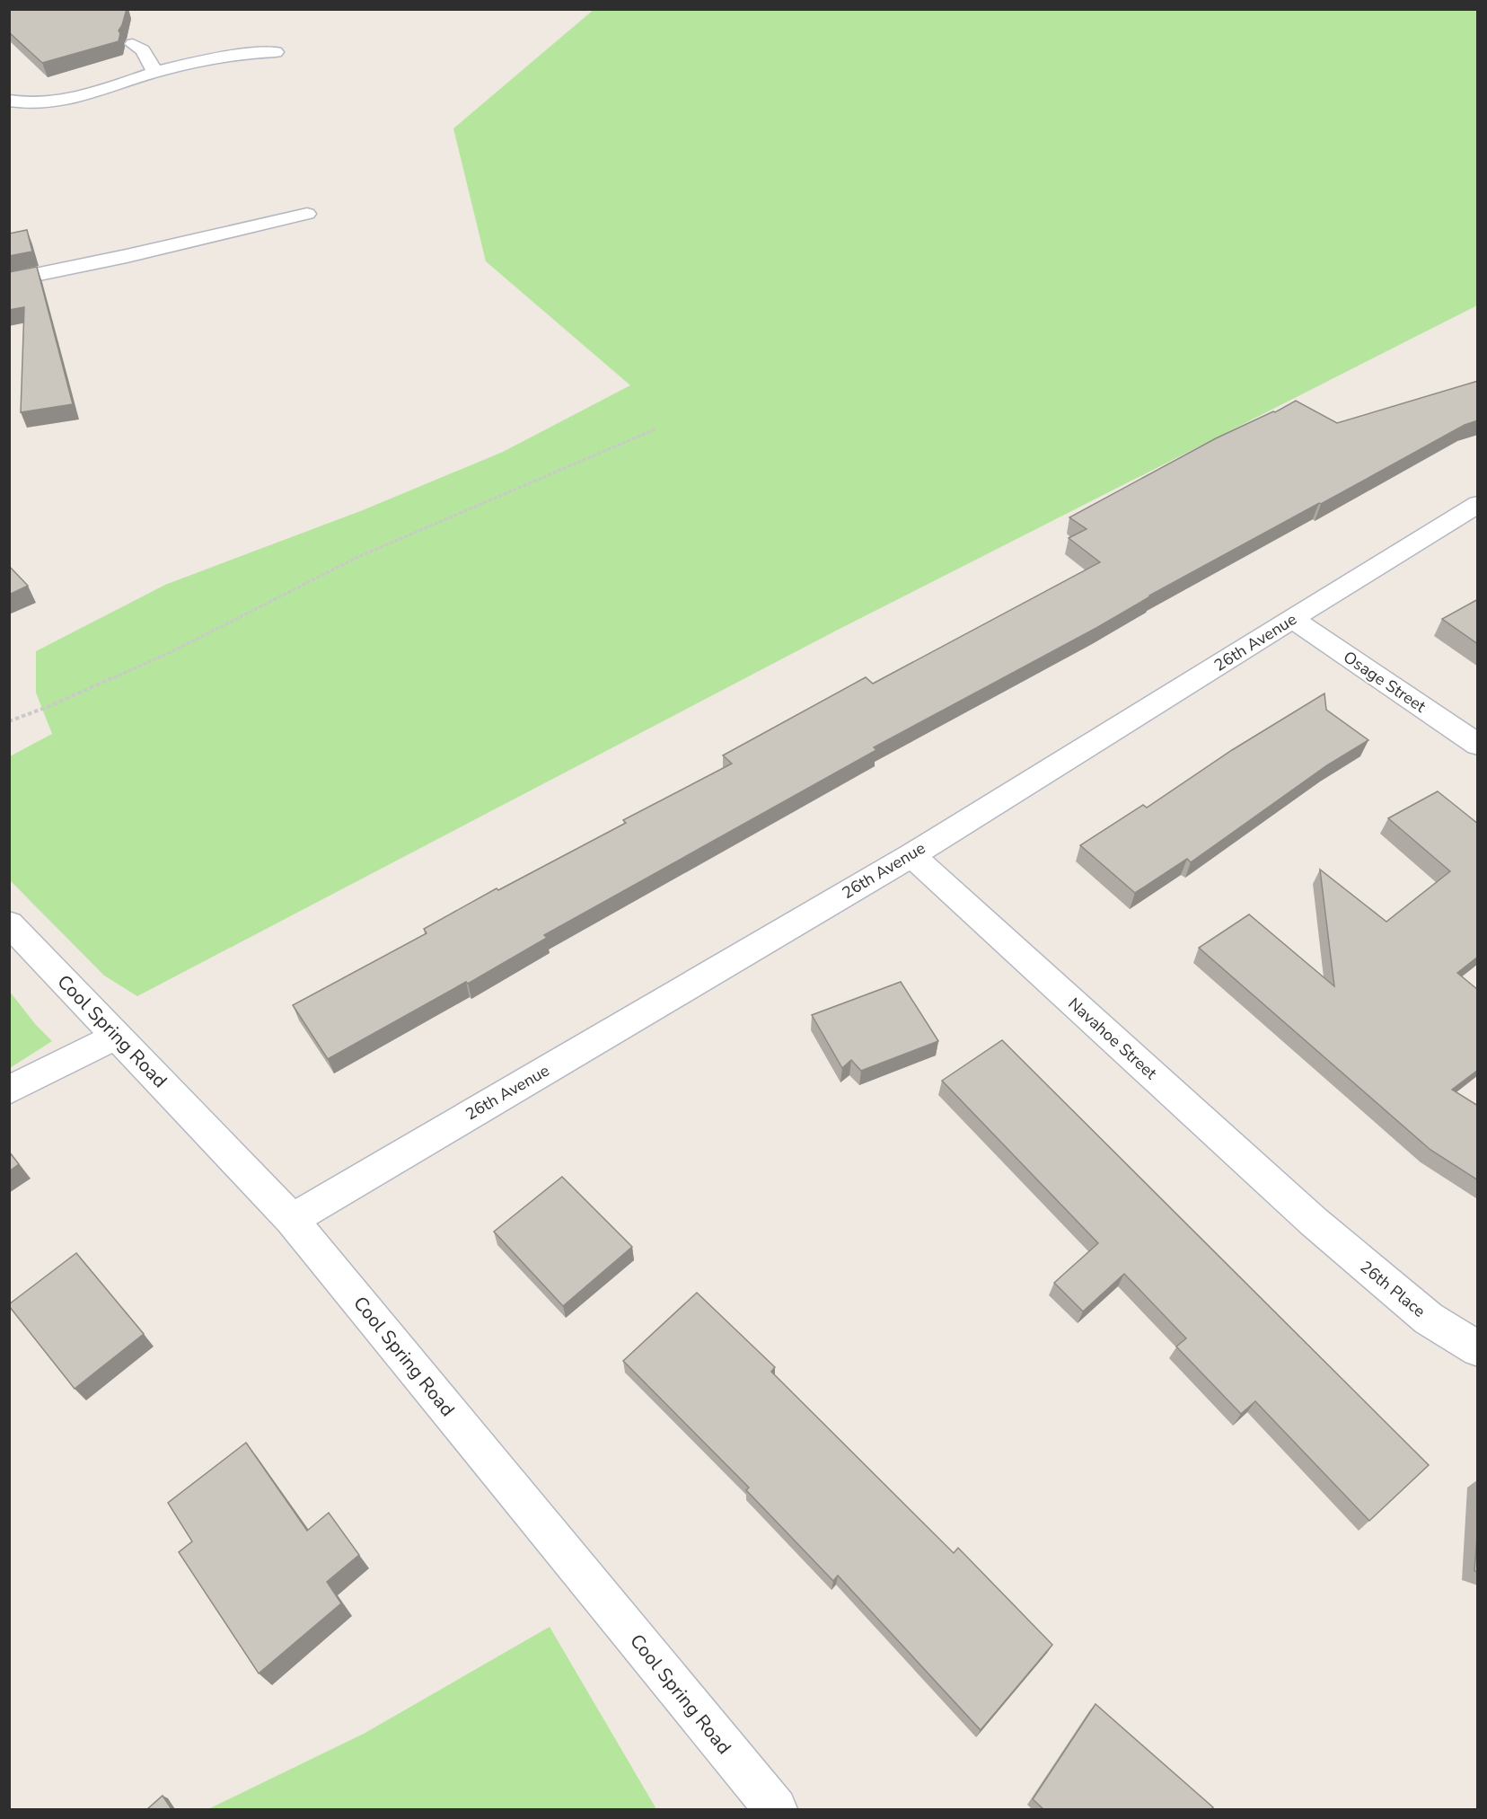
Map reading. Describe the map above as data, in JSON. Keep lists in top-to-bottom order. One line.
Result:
{"streets":{"street":["26th Avenue","Osage Street","Cool Spring Road","Navahoe Street","26th Place"]},"crossings":[["26th Avenue","Osage Street"],["26th Avenue","Cool Spring Road"],["26th Avenue","Navahoe Street"],["Navahoe Street","26th Place"]]}
